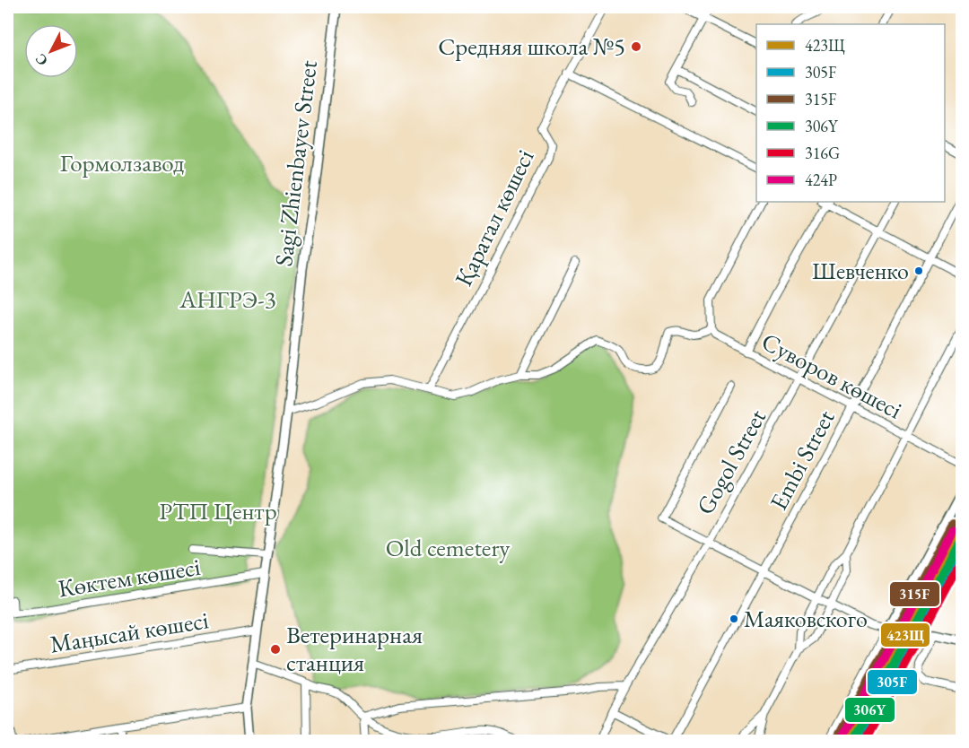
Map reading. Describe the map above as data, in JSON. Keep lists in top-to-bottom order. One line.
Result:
{"streets":{"main road":["Sagi Zhienbayev Street"],"street":["Қаратал көшесі","Суворов көшесі","Embi Street","Gogol Street","Көктем көшесі","Маңысай көшесі"]},"crossings":[["Sagi Zhienbayev Street","Көктем көшесі"],["Sagi Zhienbayev Street","Маңысай көшесі"],["Суворов көшесі","Embi Street"],["Суворов көшесі","Gogol Street"]],"parks":["Гормолзавод","АНГРЭ-3","РТП Центр","Old cemetery"],"places":["Средняя школа №5","Шевченко","Маяковского","Ветеринарная станция"],"lines":["transit line 315F","transit line 423Щ","transit line 424Р","transit line 306Y","transit line 305F","transit line 316G"],"legend":["423Щ","305F","315F","306Y","316G","424Р"],"north":"bottom left"}
